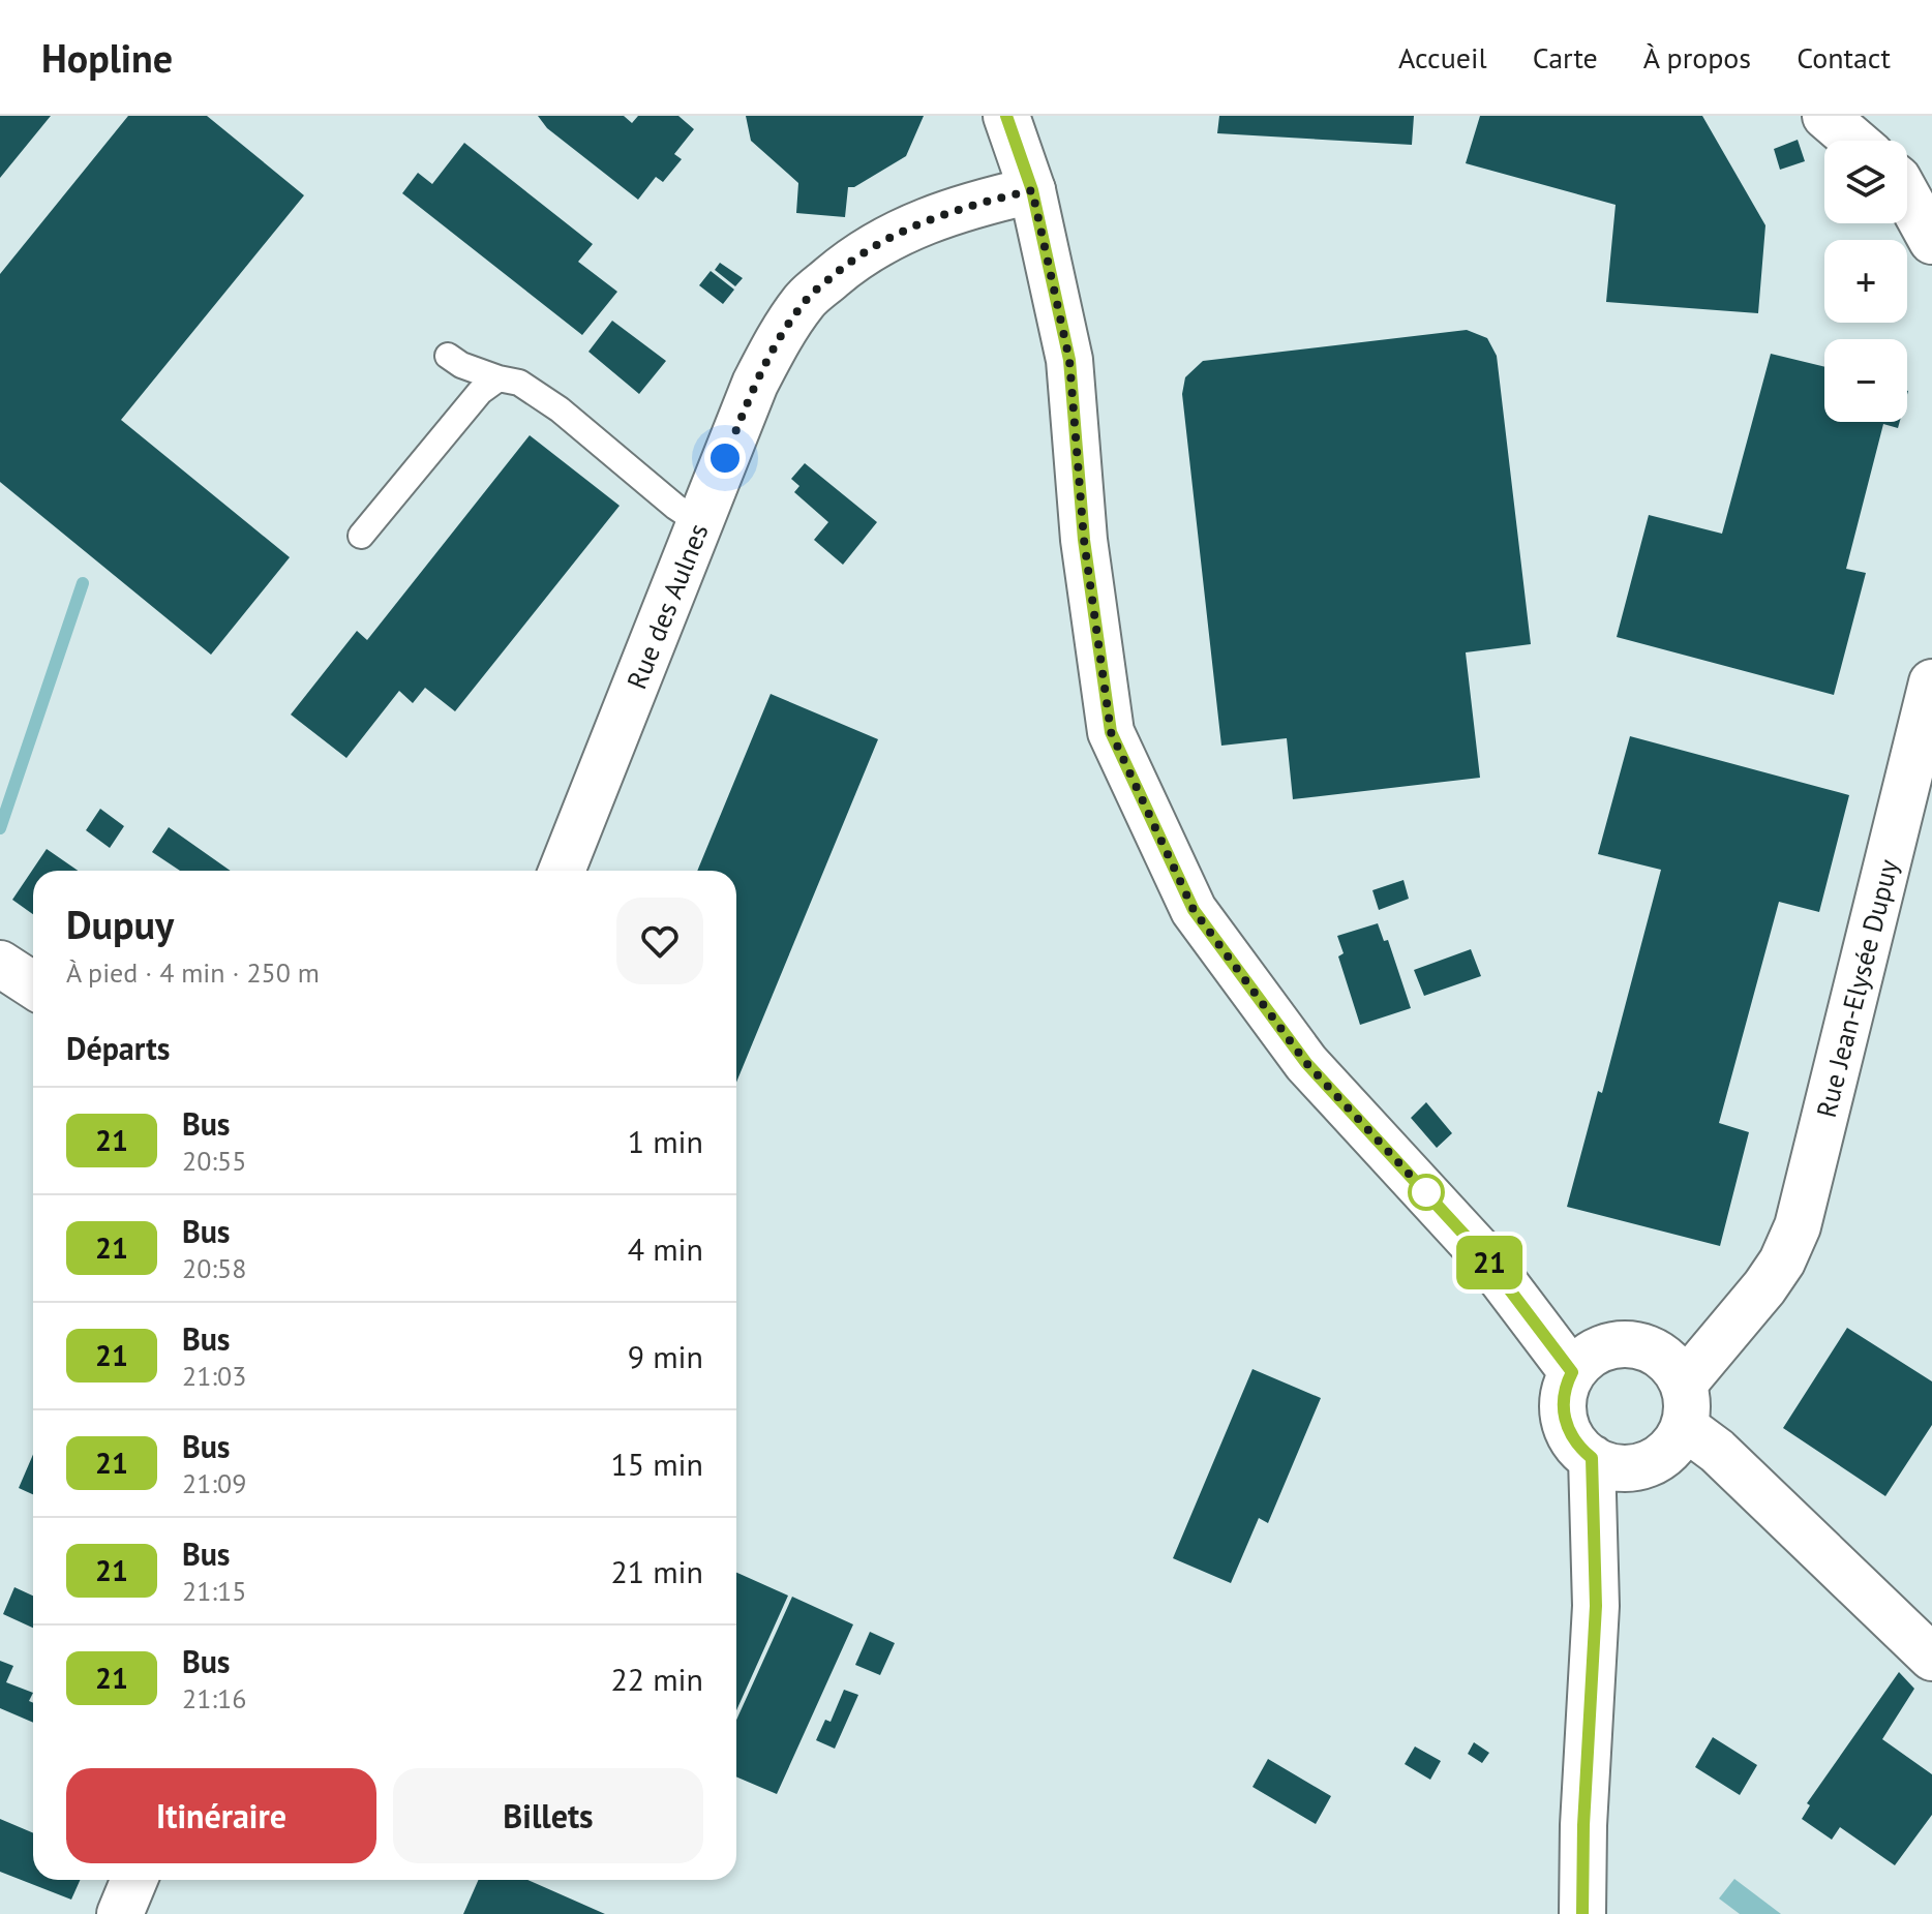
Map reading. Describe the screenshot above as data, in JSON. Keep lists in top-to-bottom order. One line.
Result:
{"streets":{"street":["Rue des Aulnes","Rue Jean-Elysée Dupuy"]},"lines":["bus line 21"],"page":{"header":"Hopline","nav":["Accueil","Carte","À propos","Contact"],"on_map":"21","map_buttons":["+","−"],"heading":[["Dupuy","À pied · 4 min · 250 m"],"Départs"],"list":[{"mark":"21","name":"Bus","note":"20:55","value":"1 min"},{"mark":"21","name":"Bus","note":"20:58","value":"4 min"},{"mark":"21","name":"Bus","note":"21:03","value":"9 min"},{"mark":"21","name":"Bus","note":"21:09","value":"15 min"},{"mark":"21","name":"Bus","note":"21:15","value":"21 min"},{"mark":"21","name":"Bus","note":"21:16","value":"22 min"}],"buttons":["Itinéraire","Billets"]}}
